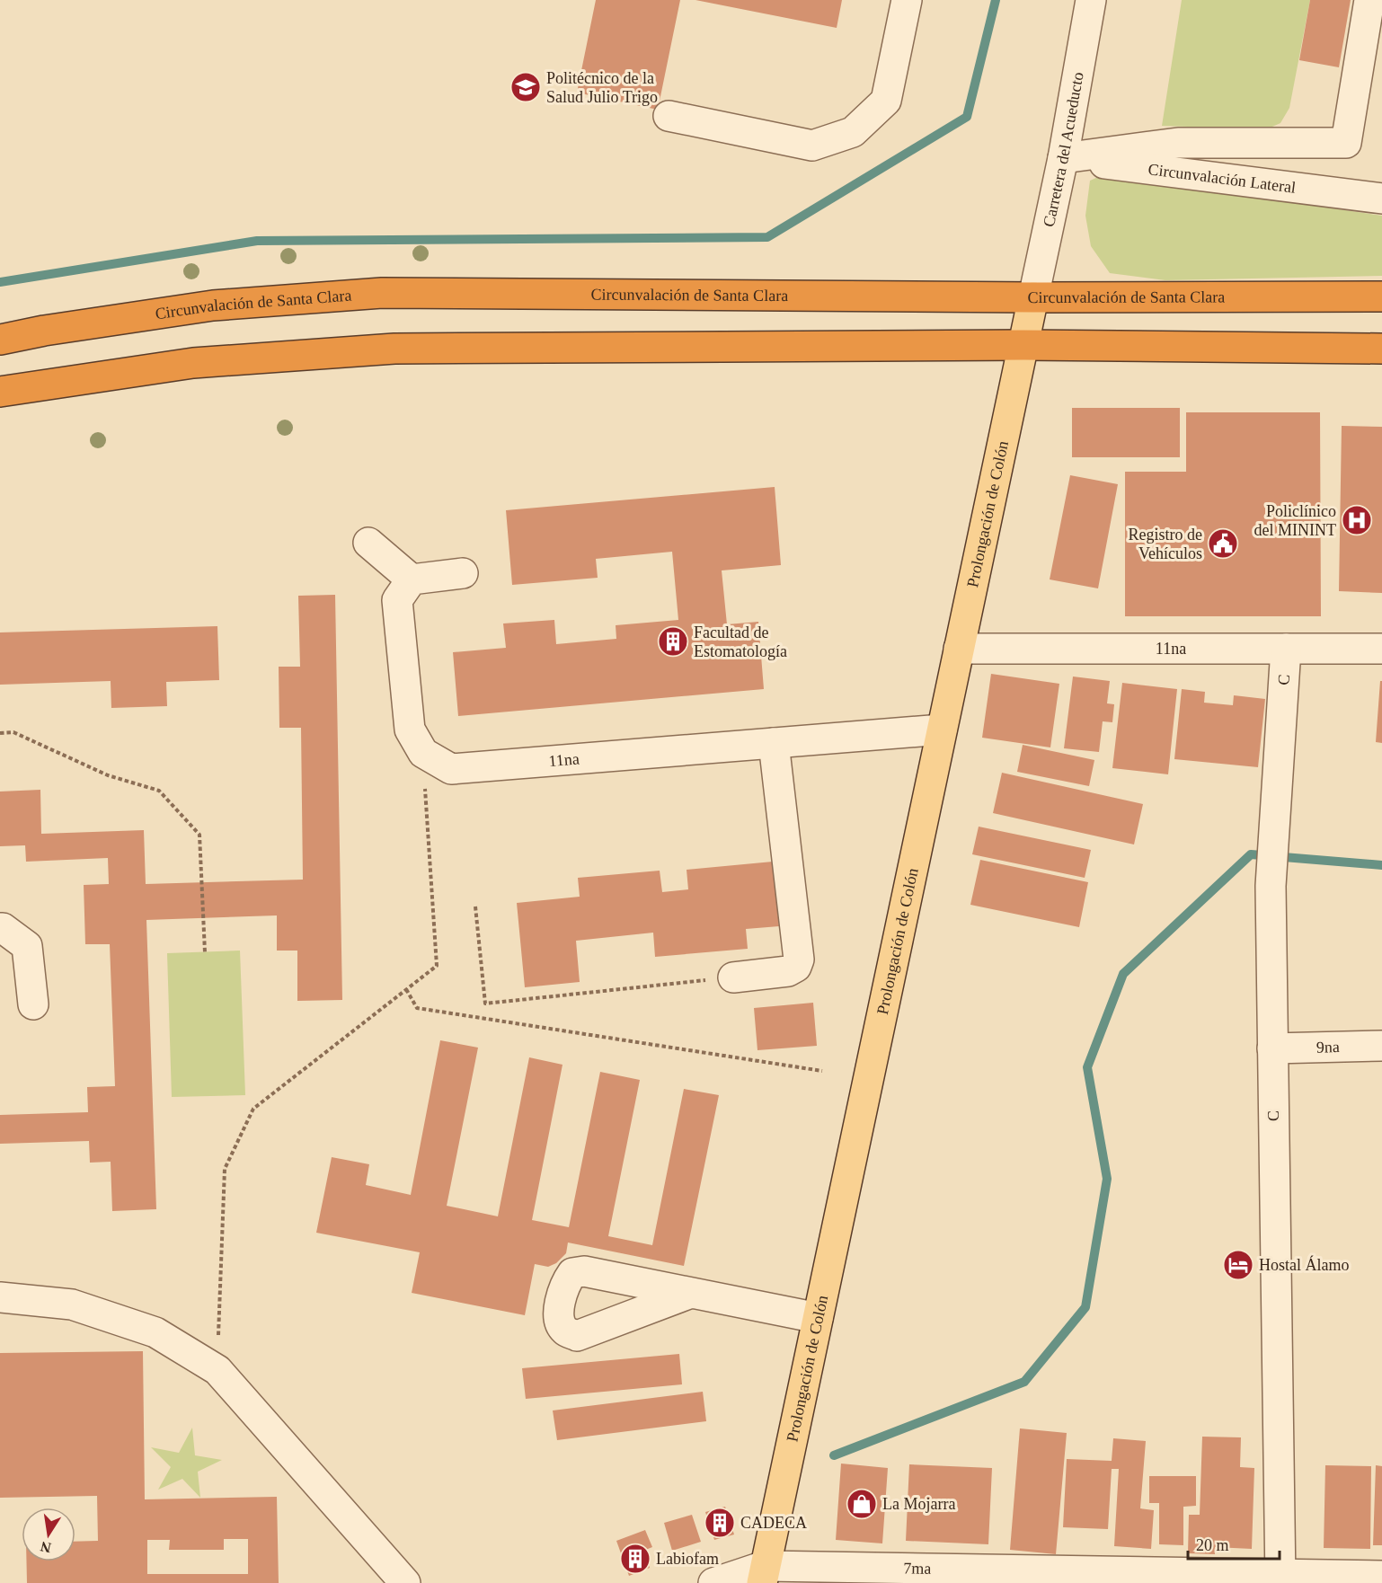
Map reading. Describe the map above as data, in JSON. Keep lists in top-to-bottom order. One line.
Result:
{"streets":{"highway":["Circunvalación de Santa Clara"],"main road":["Prolongación de Colón"],"street":["Carretera del Acueducto","Circunvalación Lateral","11na","C","9na","7ma"]},"crossings":[["Carretera del Acueducto","Circunvalación Lateral"],["Carretera del Acueducto","Circunvalación de Santa Clara"],["Carretera del Acueducto","Prolongación de Colón"],["Circunvalación de Santa Clara","Prolongación de Colón"],["Prolongación de Colón","11na"],["Prolongación de Colón","7ma"],["11na","C"],["C","9na"],["C","7ma"]],"places":{"school or university":["Politécnico de la Salud Julio Trigo"],"hospital":["Policlínico del MININT"],"public building":["Registro de Vehículos"],"building":["Facultad de Estomatología","CADECA","Labiofam"],"hotel":["Hostal Álamo"],"shop":["La Mojarra"]},"scale_bar":"20 m","north":"bottom"}
